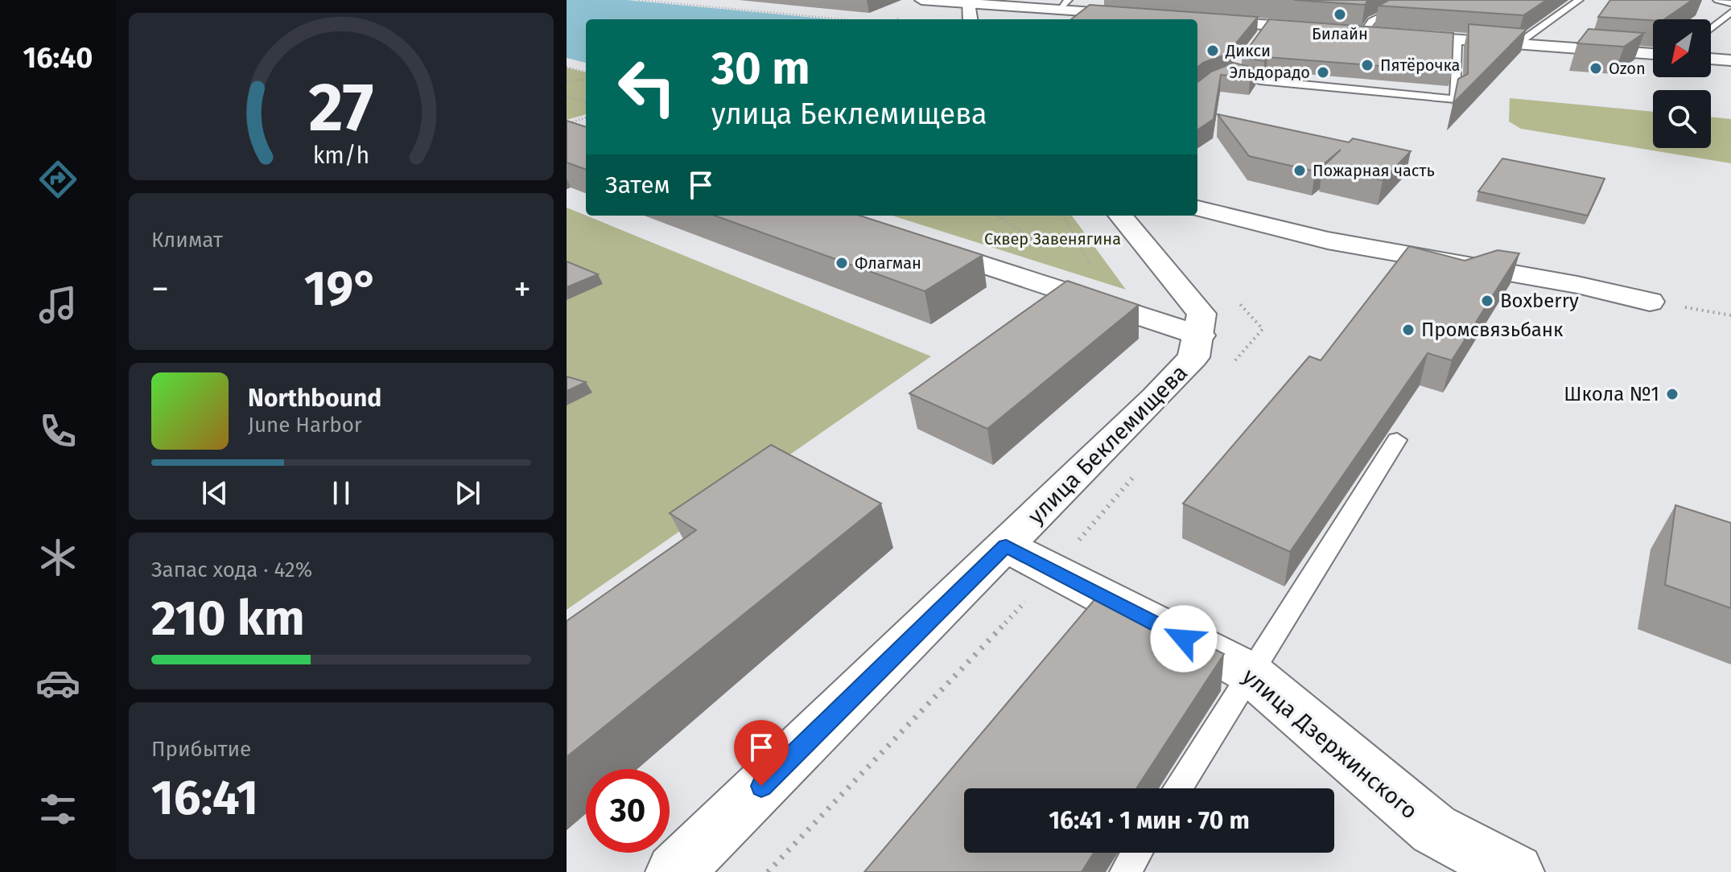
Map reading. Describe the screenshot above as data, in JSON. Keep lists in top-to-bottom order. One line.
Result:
{"streets":{"street":["улица Беклемищева","улица Дзержинского"]},"crossings":[["улица Беклемищева","улица Дзержинского"]],"parks":["Сквер Завенягина"],"places":["Билайн","Дикси","Пятёрочка","Ozon","Эльдорадо","Пожарная часть","Флагман","Boxberry","Промсвязьбанк","Школа №1"],"north":"bottom left","page":{"tabs":"16:40","turn":["30 m","улица Беклемищева"],"then":"Затем","tile":["Климат",["Запас хода · 42%","210 km"],["Прибытие","16:41"]],"heat":["−","19°","+"],"song":["Northbound","June Harbor"],"limit":"30","trip":"16:41 · 1 мин · 70 m","gauge":["27","km/h"]}}
